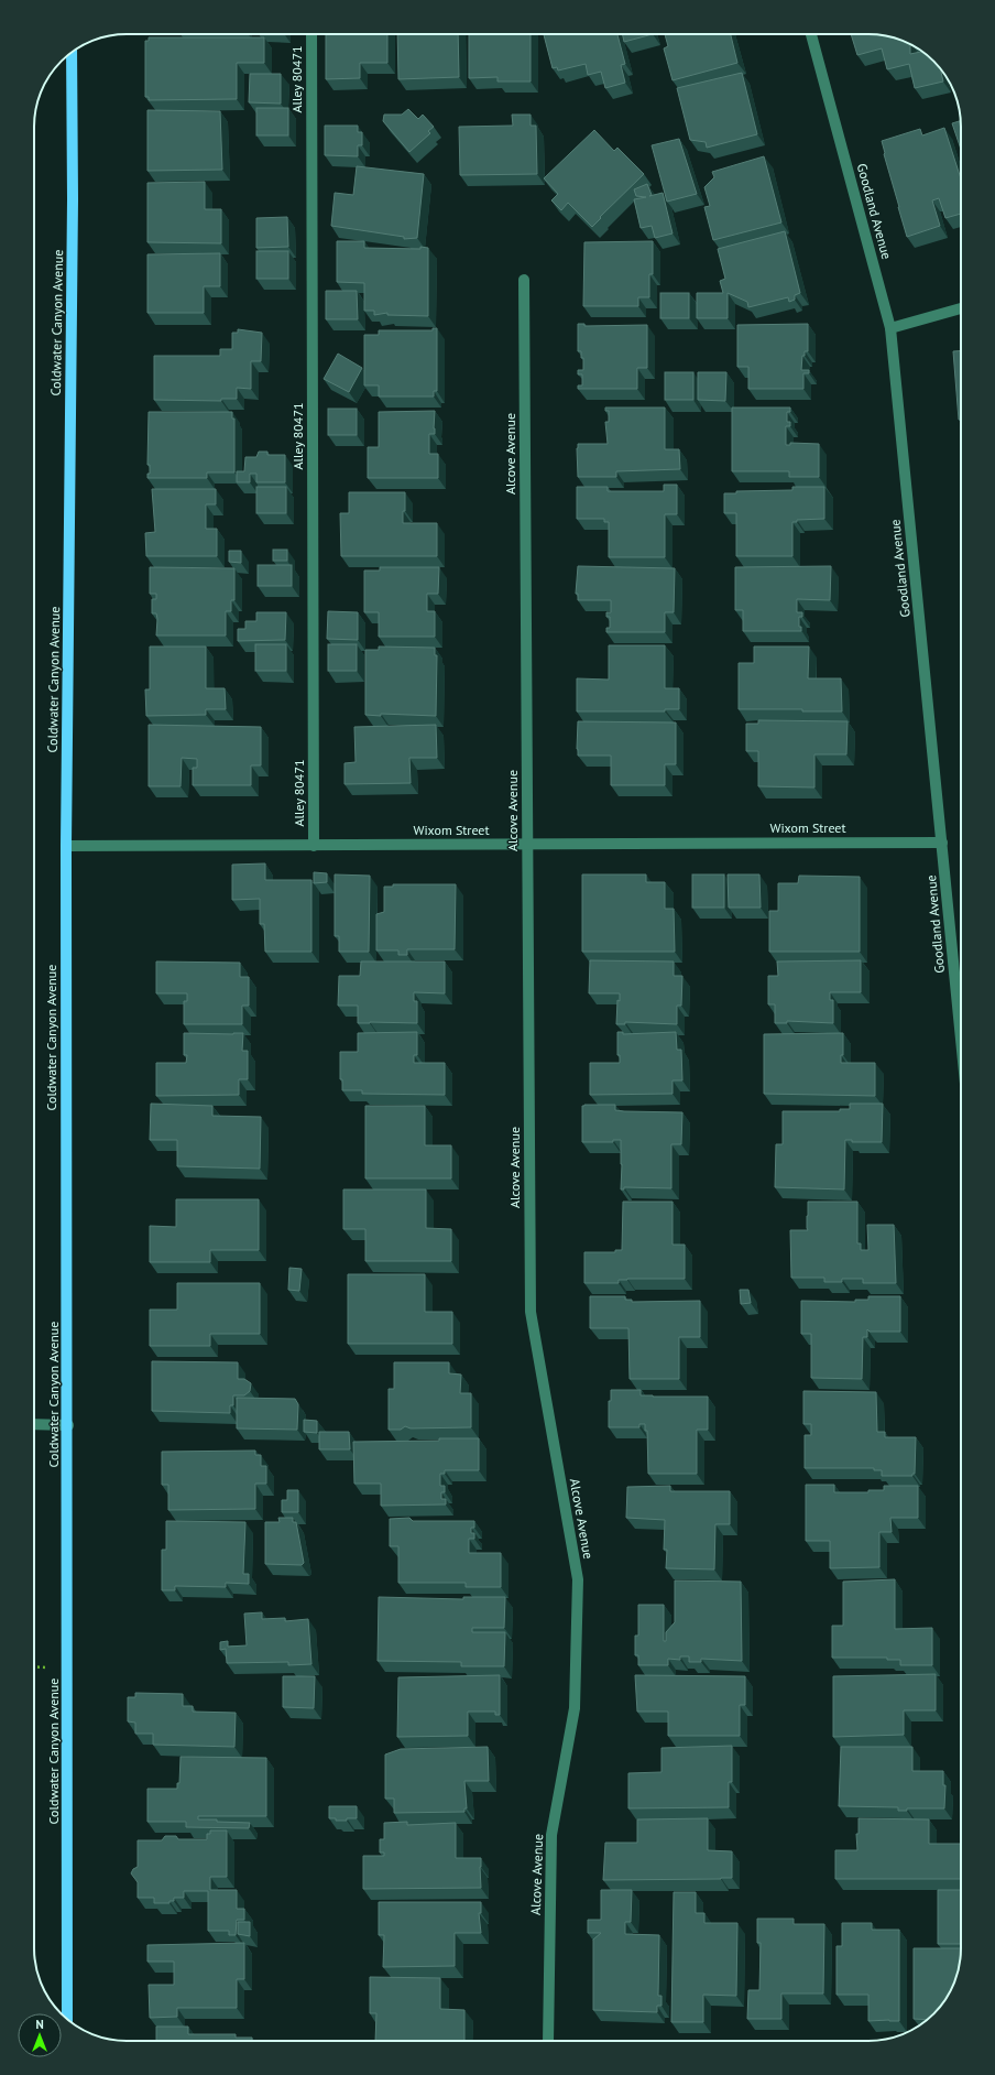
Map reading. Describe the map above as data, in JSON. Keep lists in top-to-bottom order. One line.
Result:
{"streets":{"main road":["Coldwater Canyon Avenue"],"street":["Alley 80471","Goodland Avenue","Alcove Avenue","Wixom Street"]},"crossings":[["Alley 80471","Wixom Street"],["Goodland Avenue","Wixom Street"],["Coldwater Canyon Avenue","Wixom Street"],["Alcove Avenue","Wixom Street"]],"north":"top"}
